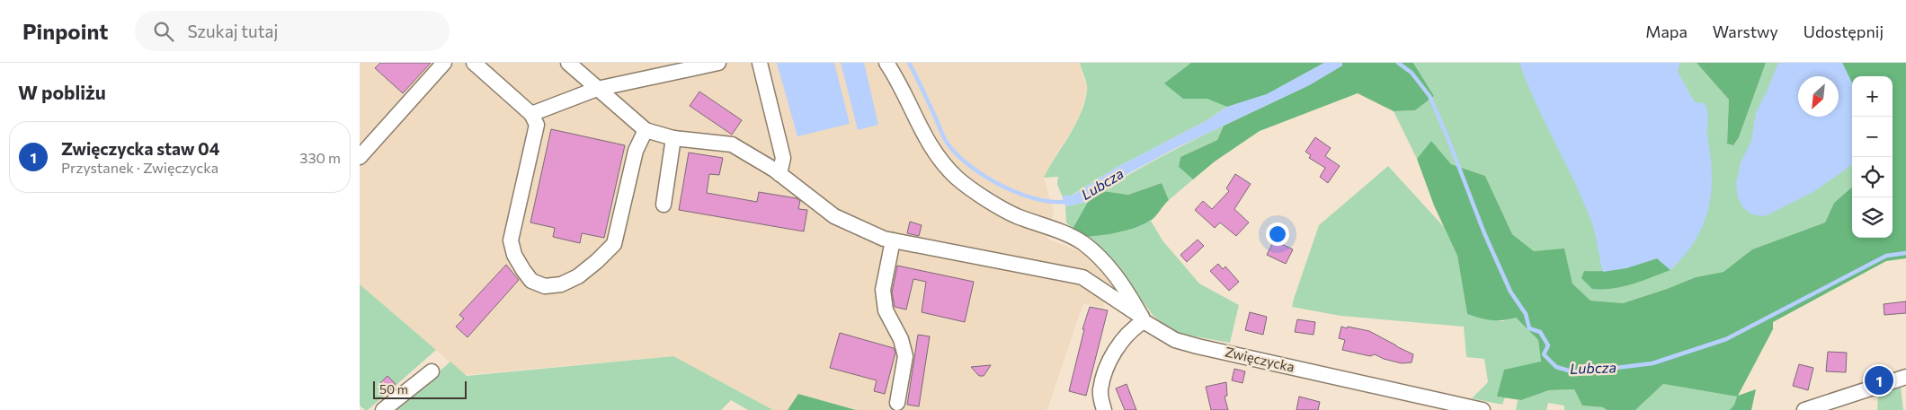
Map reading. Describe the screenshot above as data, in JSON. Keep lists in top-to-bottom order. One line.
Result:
{"streets":{"street":["Zwięczycka"]},"water":["Lubcza"],"scale_bar":"50 m","north":"bottom left","page":{"header":"Pinpoint","search":"Szukaj tutaj","nav":["Mapa","Warstwy","Udostępnij"],"heading":"W pobliżu","map_buttons":["+","−"],"list":[{"mark":"1","name":"Zwięczycka staw 04","note":"Przystanek · Zwięczycka","value":"330 m"}],"pins":"1","scale":"50 m"}}
